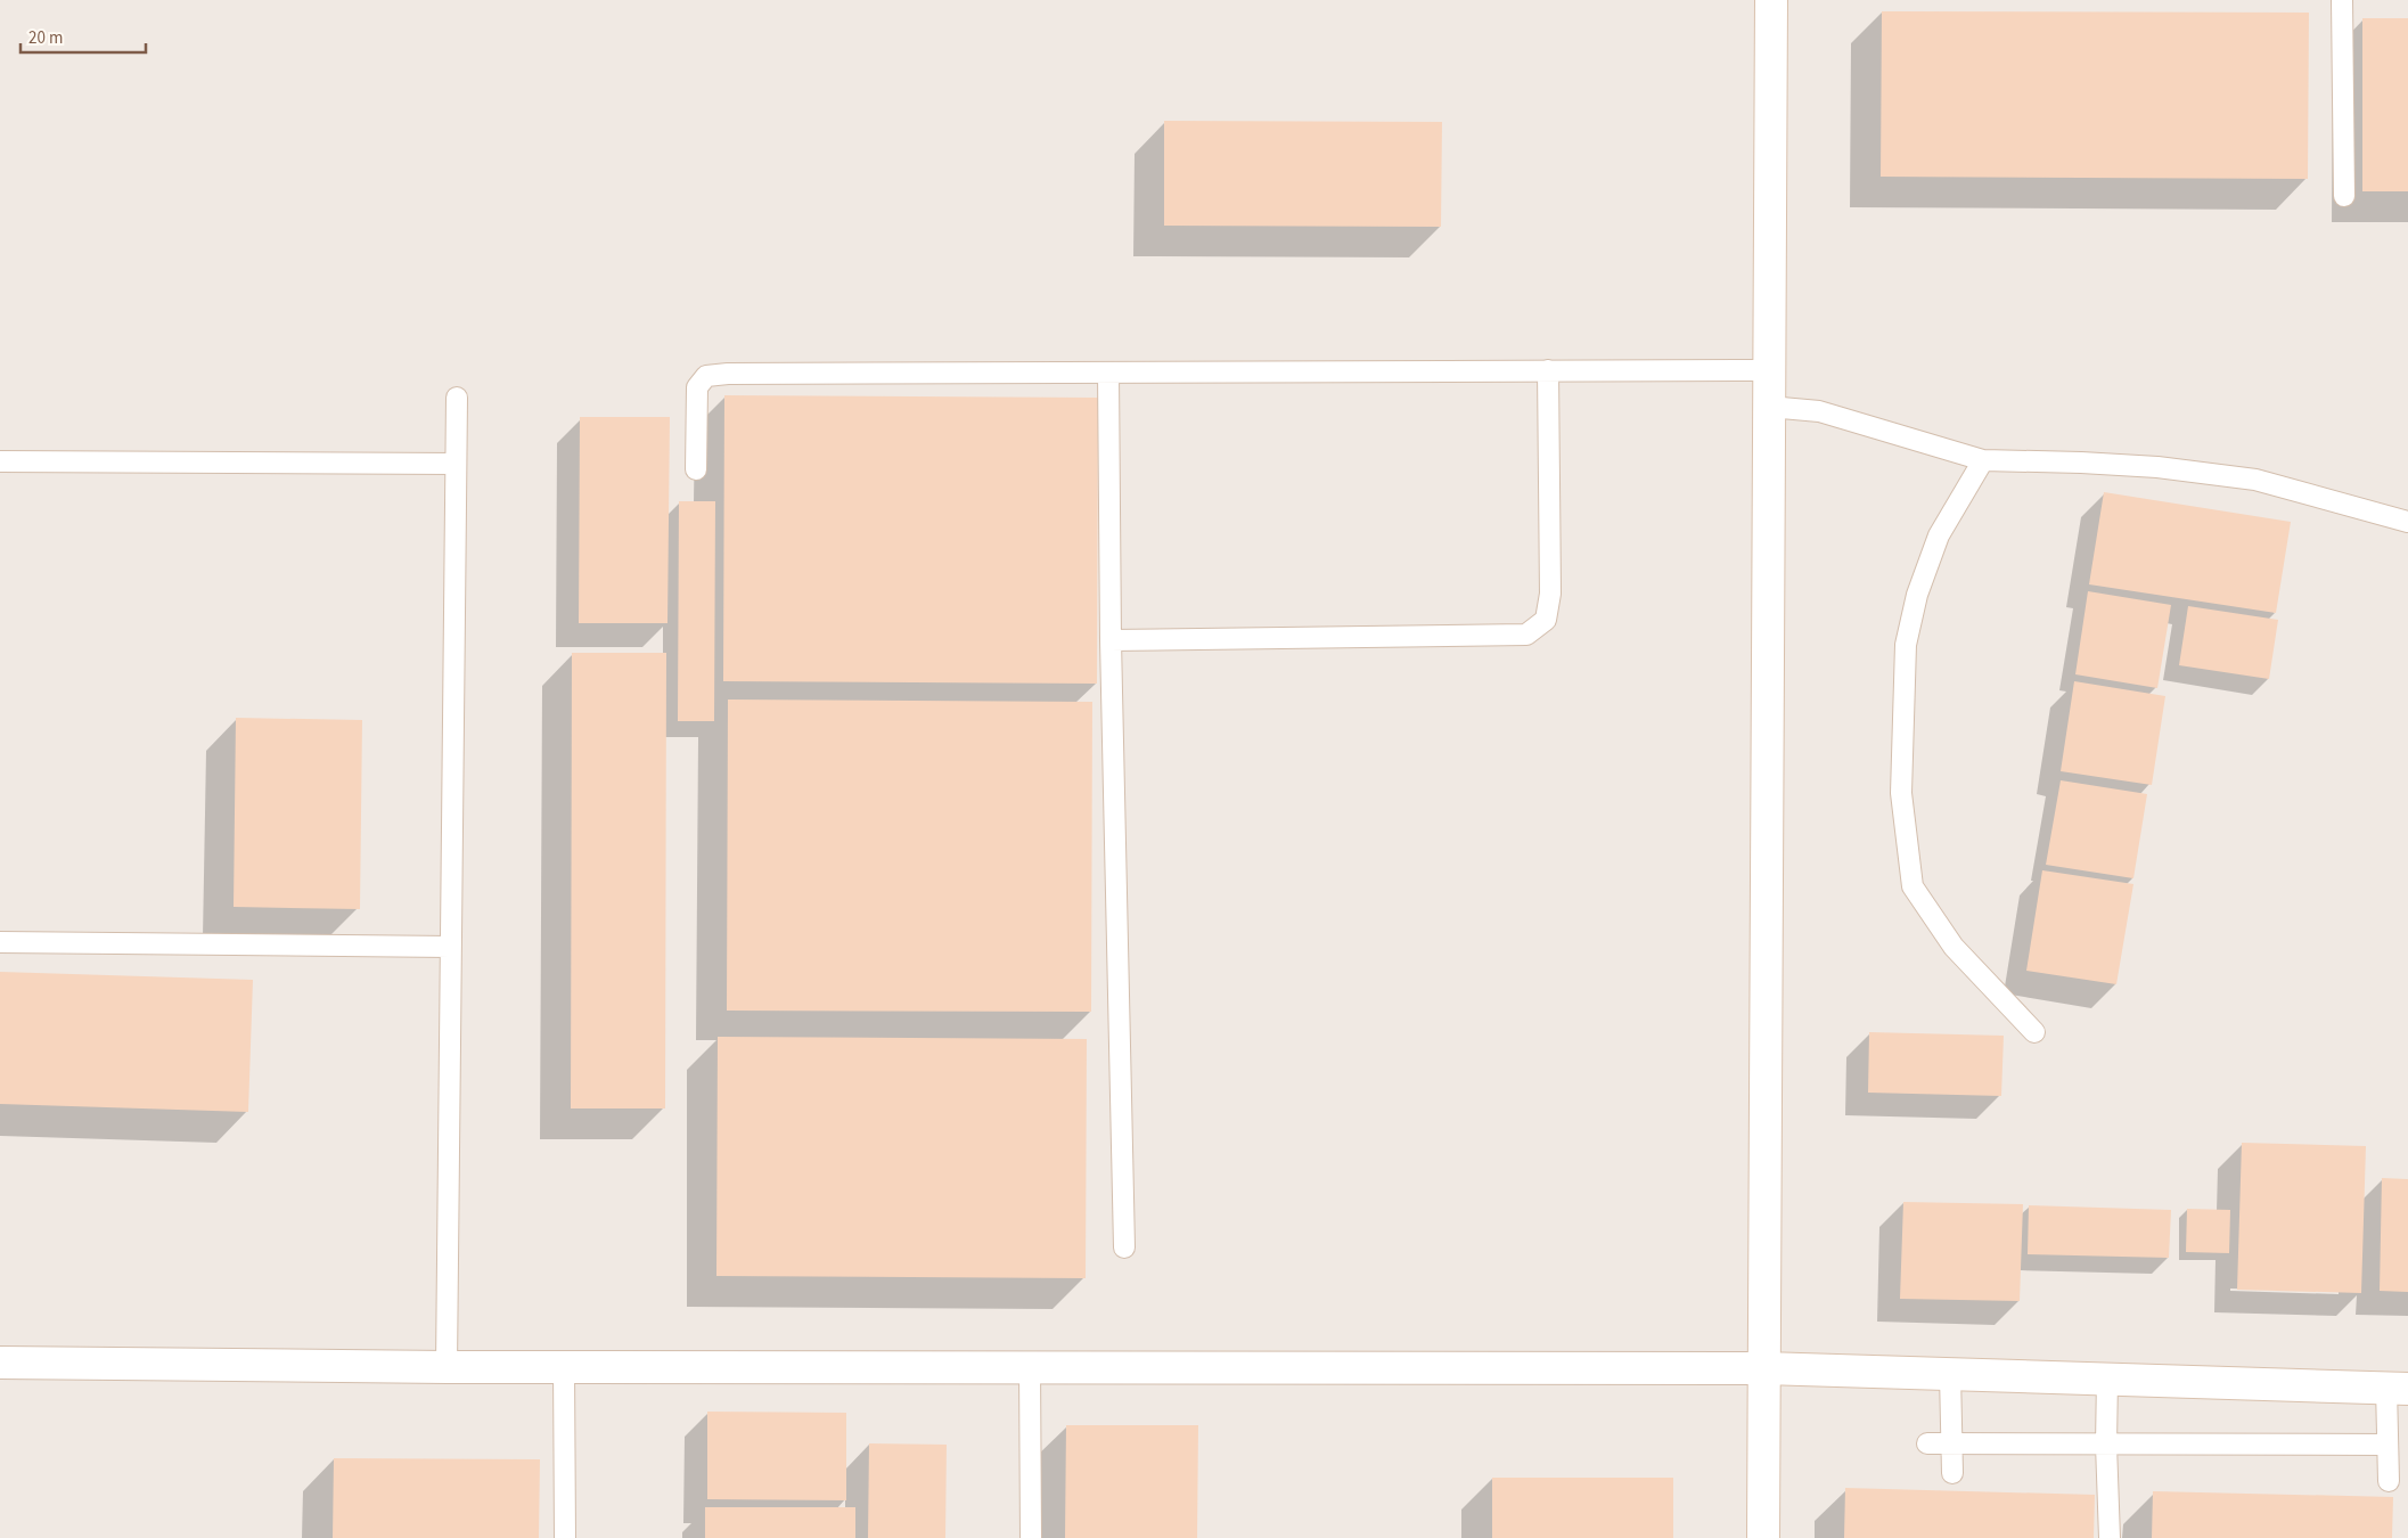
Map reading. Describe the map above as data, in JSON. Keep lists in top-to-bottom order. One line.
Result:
{"scale_bar":"20 m"}
